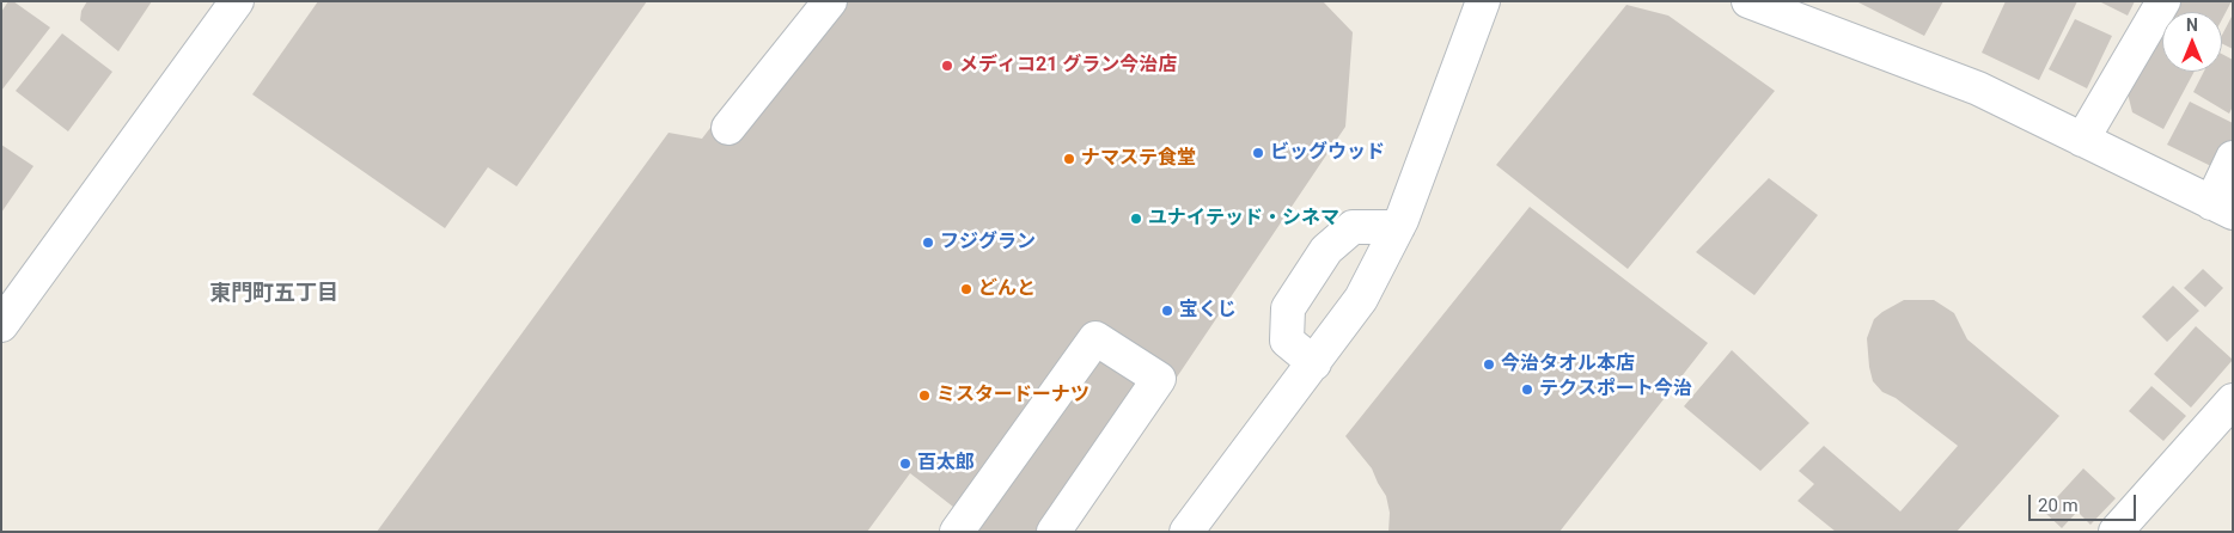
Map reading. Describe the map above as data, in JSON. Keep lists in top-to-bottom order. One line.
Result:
{"districts":["東門町五丁目"],"places":["メディコ21 グラン今治店","ビッグウッド","ナマステ食堂","ユナイテッド・シネマ","フジグラン","どんと","宝くじ","今治タオル本店","テクスポート今治","ミスタードーナツ","百太郎"],"scale_bar":"20 m","north":"top"}
